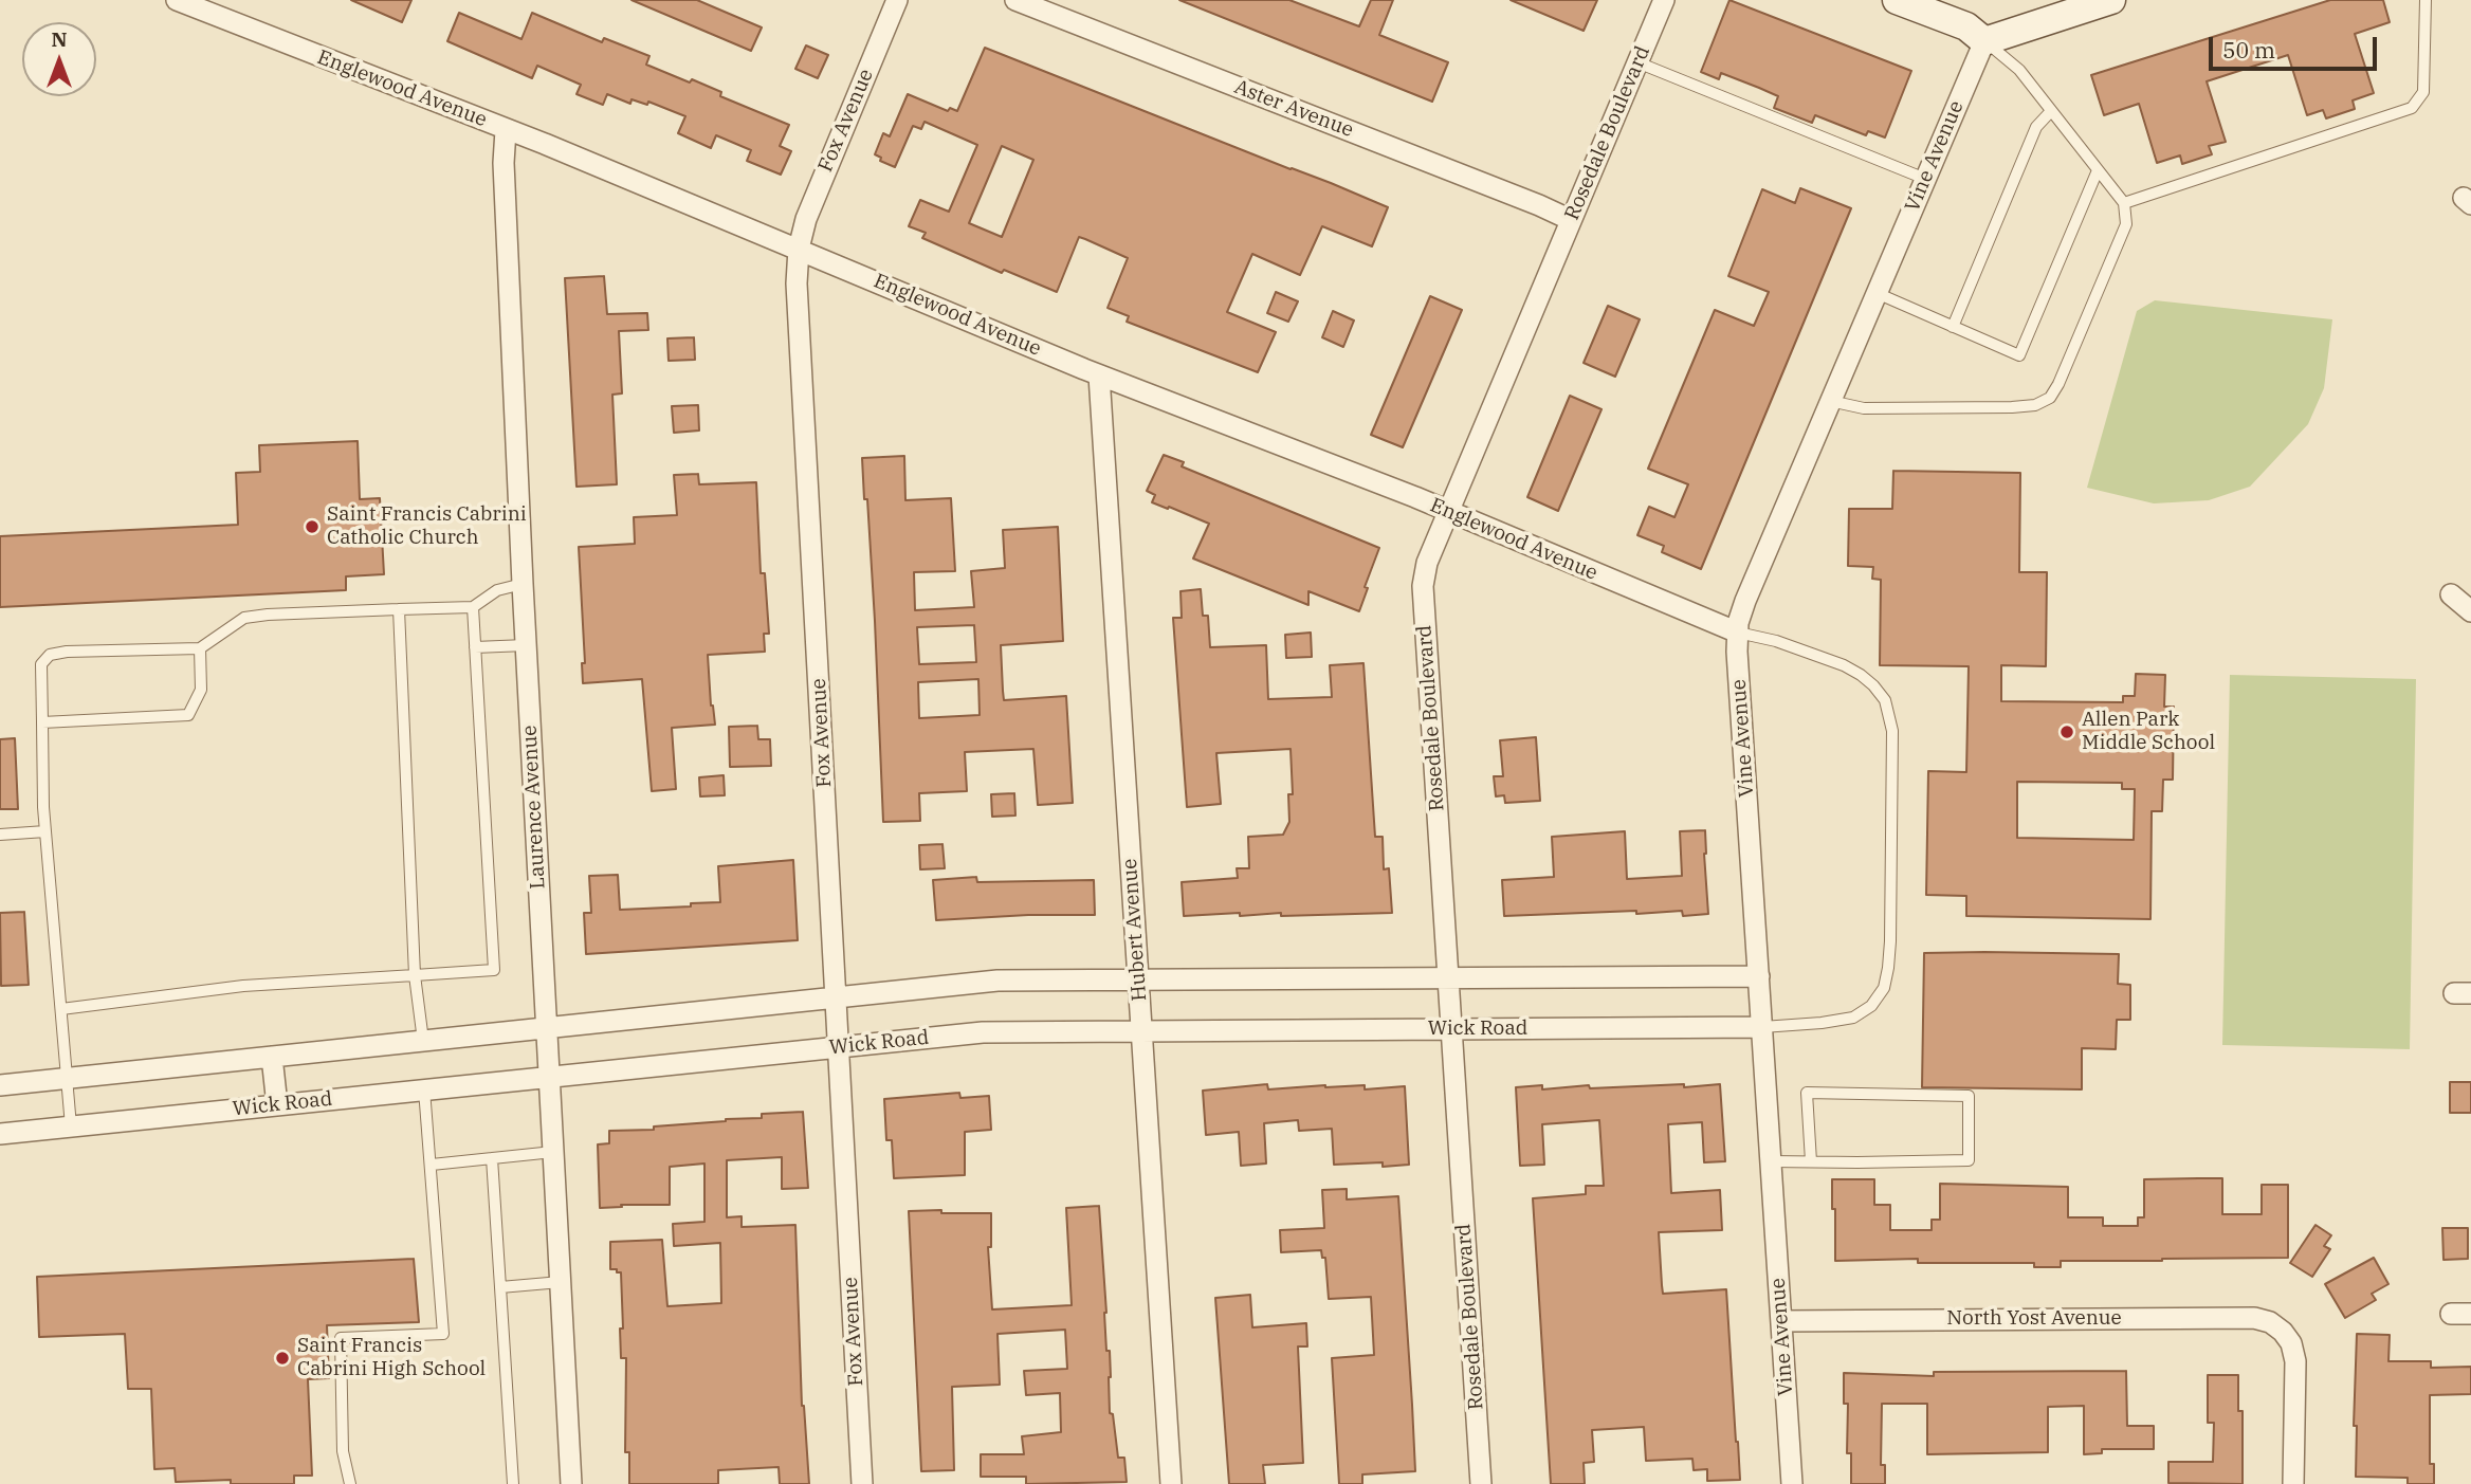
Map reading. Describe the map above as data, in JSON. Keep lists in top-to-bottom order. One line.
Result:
{"streets":{"street":["Englewood Avenue","Aster Avenue","Fox Avenue","Rosedale Boulevard","Vine Avenue","Laurence Avenue","Hubert Avenue","Wick Road","North Yost Avenue"]},"crossings":[["Englewood Avenue","Fox Avenue"],["Englewood Avenue","Rosedale Boulevard"],["Englewood Avenue","Vine Avenue"],["Englewood Avenue","Laurence Avenue"],["Englewood Avenue","Hubert Avenue"],["Aster Avenue","Rosedale Boulevard"],["Fox Avenue","Wick Road"],["Rosedale Boulevard","Wick Road"],["Vine Avenue","Wick Road"],["Vine Avenue","North Yost Avenue"],["Laurence Avenue","Wick Road"],["Hubert Avenue","Wick Road"]],"places":["Saint Francis Cabrini Catholic Church","Allen Park Middle School","Saint Francis Cabrini High School"],"scale_bar":"50 m","north":"top"}
